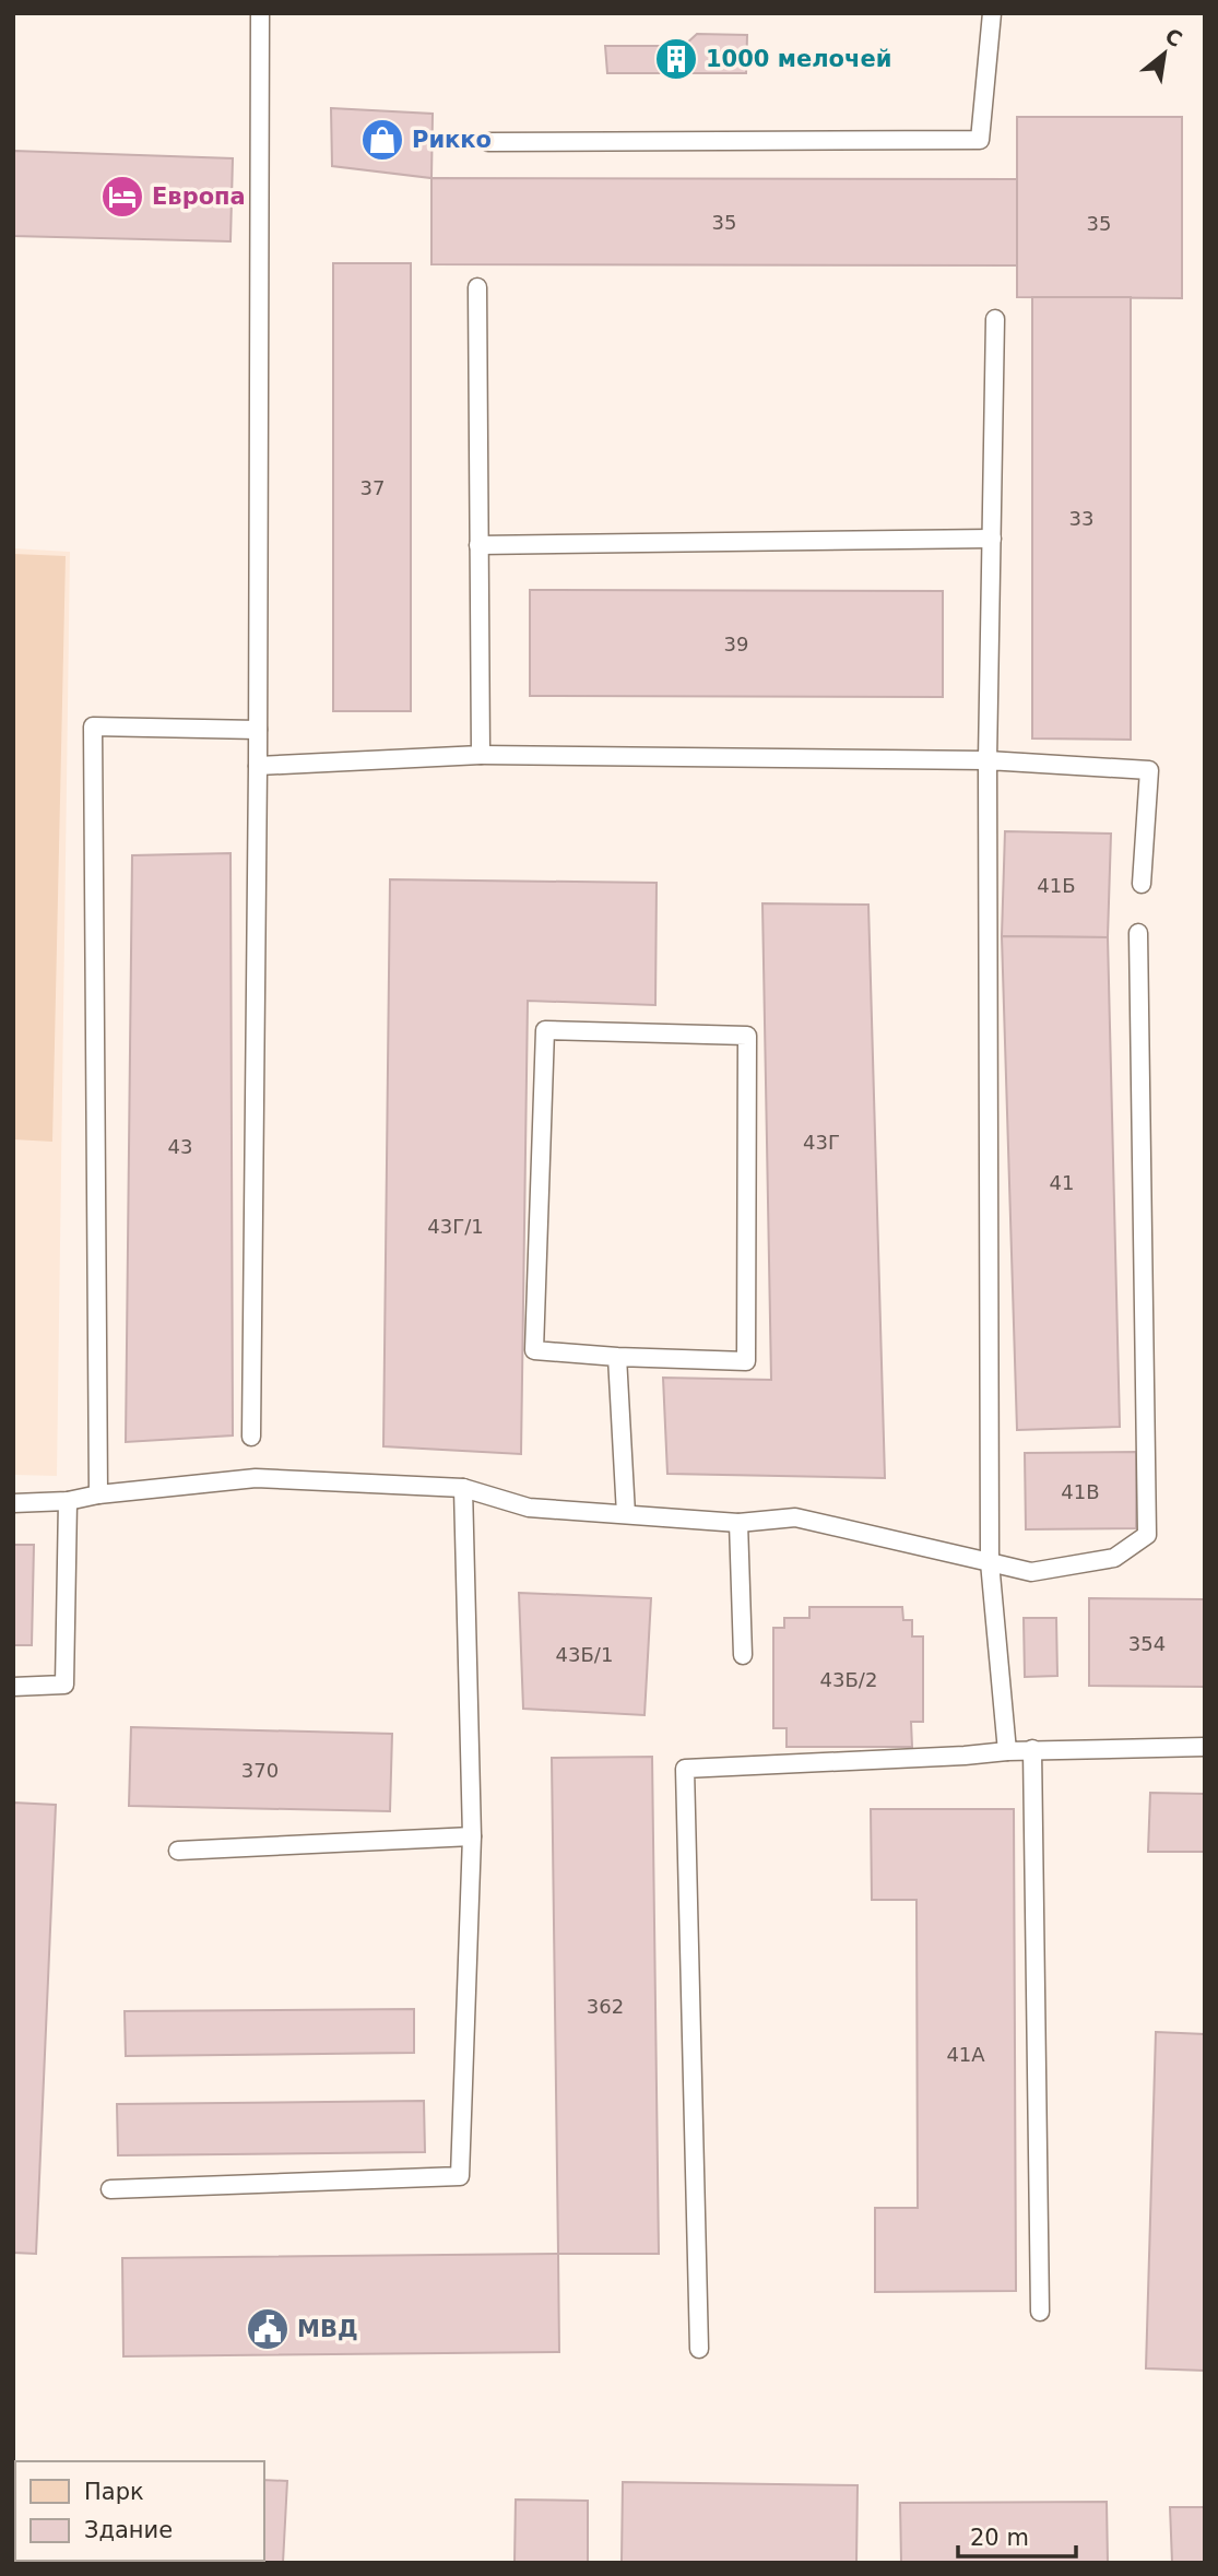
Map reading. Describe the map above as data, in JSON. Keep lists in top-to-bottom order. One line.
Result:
{"places":{"building":["1000 мелочей"],"shop":["Рикко"],"hotel":["Европа"],"public building":["МВД"]},"house_numbers":["35","35","37","33","39","41Б","43Г","43","41","43Г/1","41В","354","43Б/1","43Б/2","370","362","41А"],"legend":["Парк","Здание"],"scale_bar":"20 m","north":"top right"}
